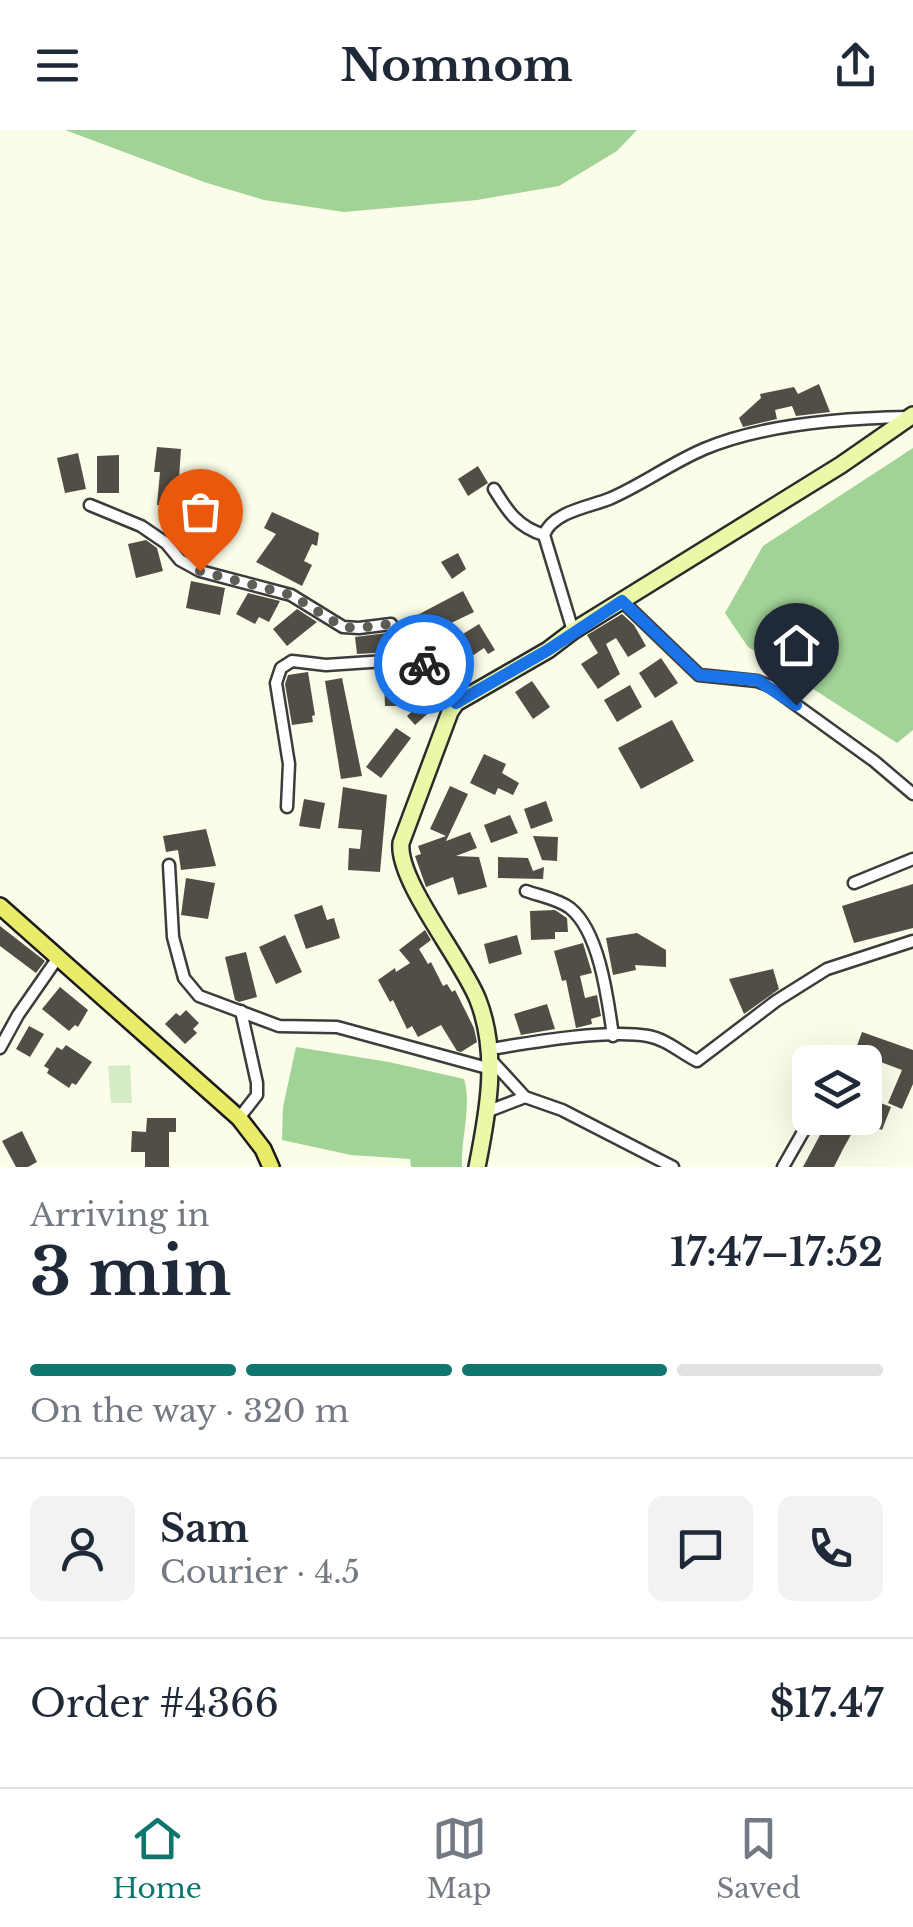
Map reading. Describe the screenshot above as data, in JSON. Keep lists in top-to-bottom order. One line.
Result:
{"page":{"header":"Nomnom","heading":["3 min","Arriving in","17:47–17:52"],"panel":["Sam","Courier · 4.5","Order #4366","$17.47"],"bar":"On the way · 320 m","tabs":["Home","Map","Saved"]}}
